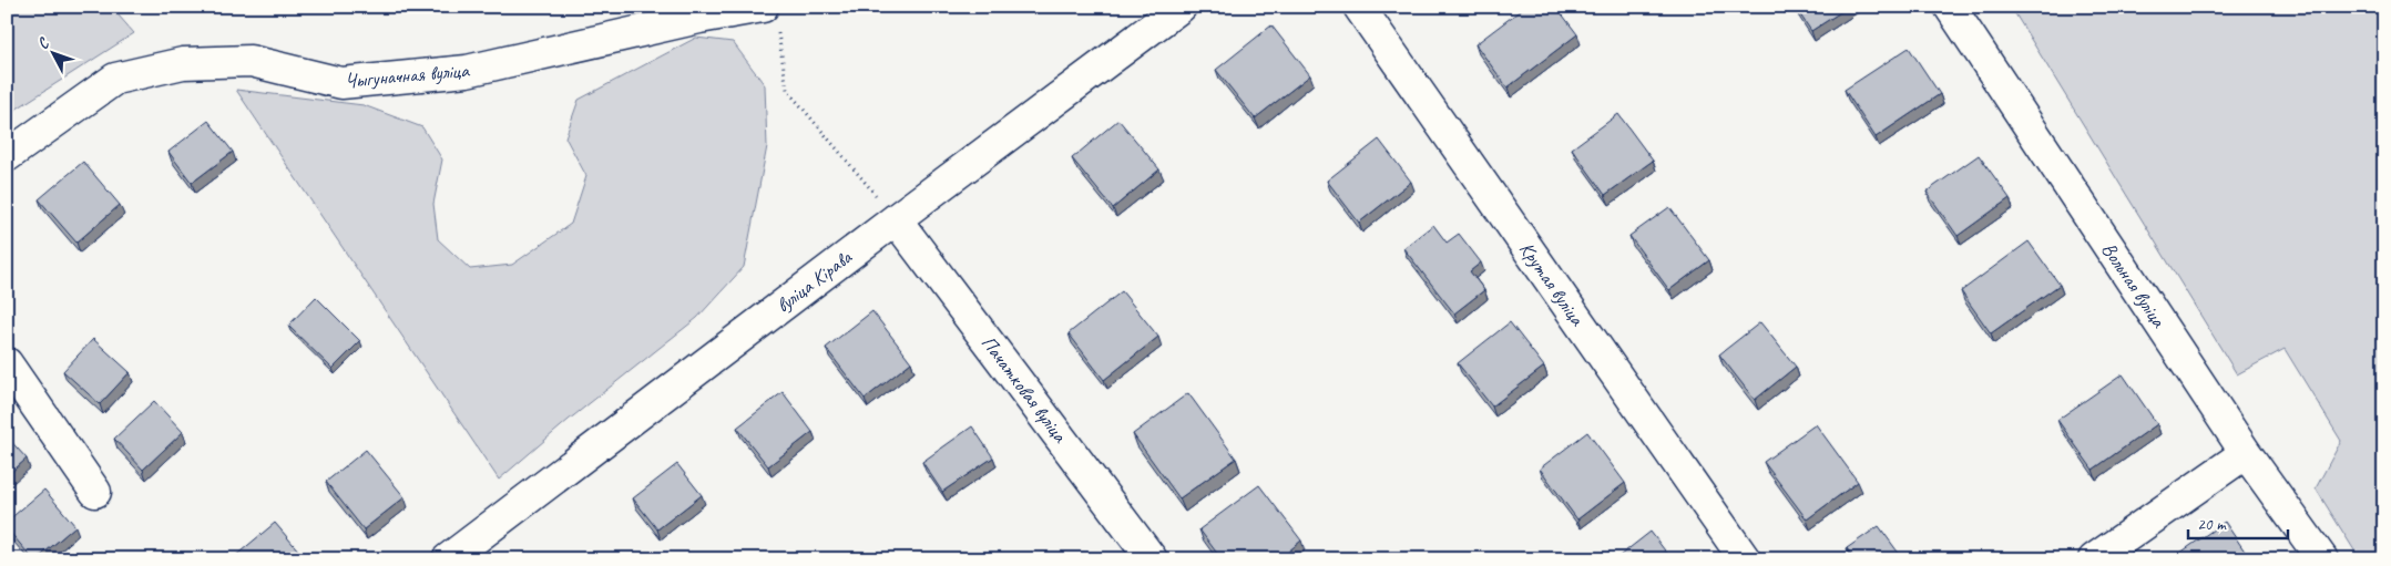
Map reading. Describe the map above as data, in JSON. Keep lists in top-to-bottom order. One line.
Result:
{"streets":{"street":["Чыгуначная вуліца","вуліца Кірава","Крутая вуліца","Вольная вуліца","Пачатковая вуліца"]},"crossings":[["вуліца Кірава","Пачатковая вуліца"]],"scale_bar":"20 m","north":"top left"}
